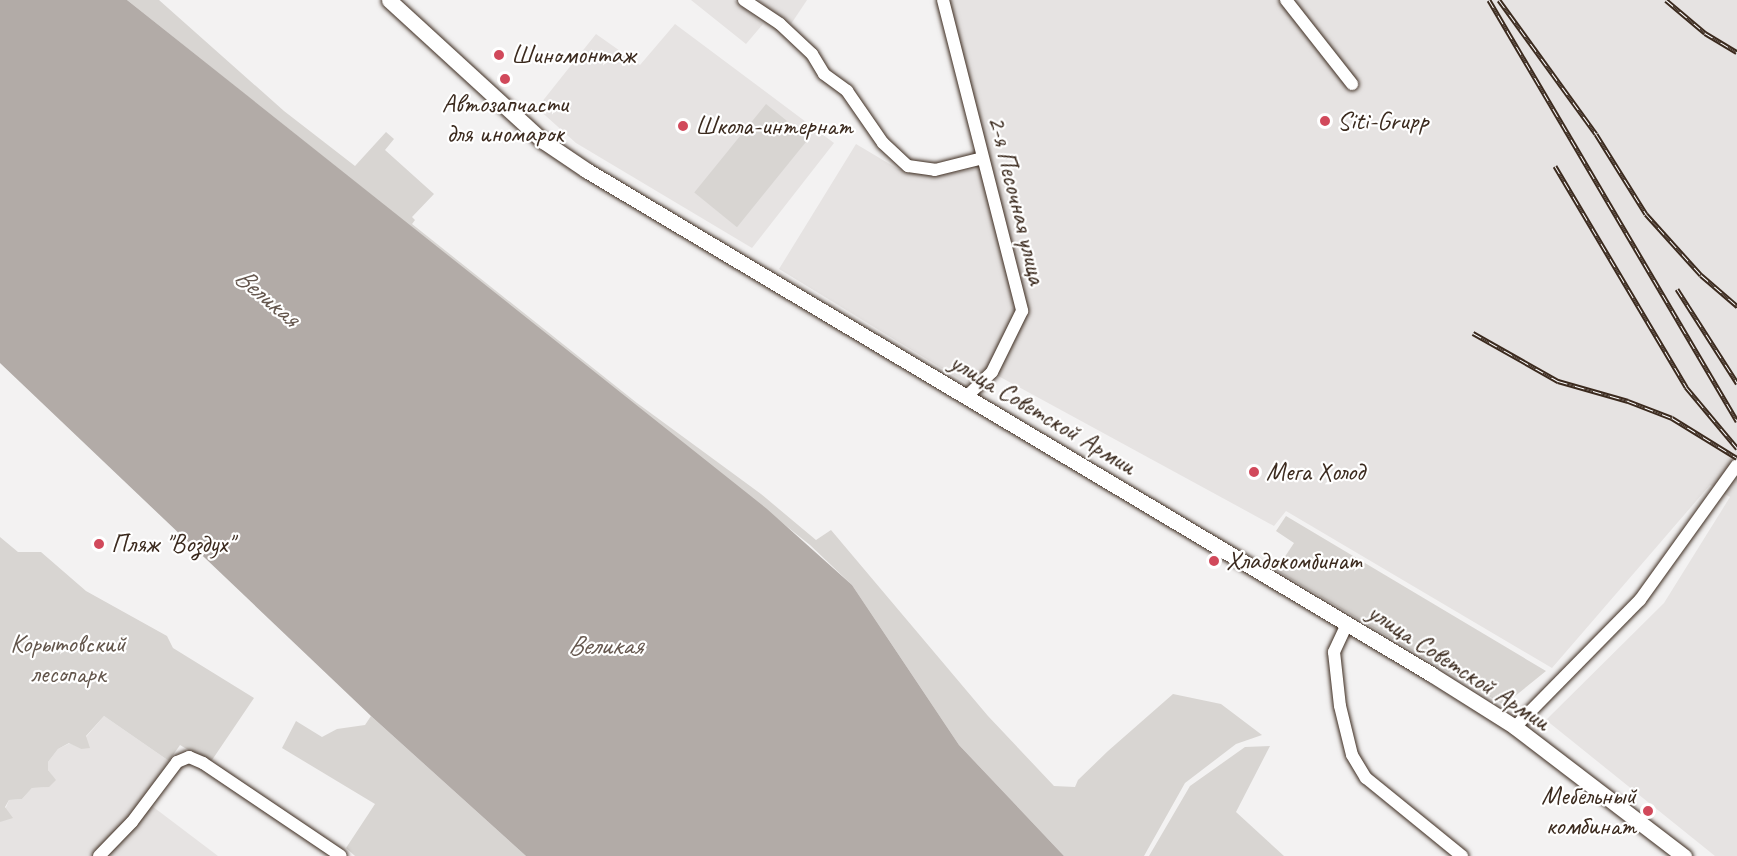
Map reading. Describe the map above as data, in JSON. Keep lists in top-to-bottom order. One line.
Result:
{"streets":{"main road":["улица Советской Армии"],"street":["2-я Песочная улица"]},"crossings":[["2-я Песочная улица","улица Советской Армии"]],"water":["Великая"],"parks":["Корытовский лесопарк"],"places":["Шиномонтаж","Автозапчасти для иномарок","Siti-Grupp","Школа-интернат","Мега Холод","Пляж \"Воздух\"","Хладокомбинат","Мебельный комбинат"]}
